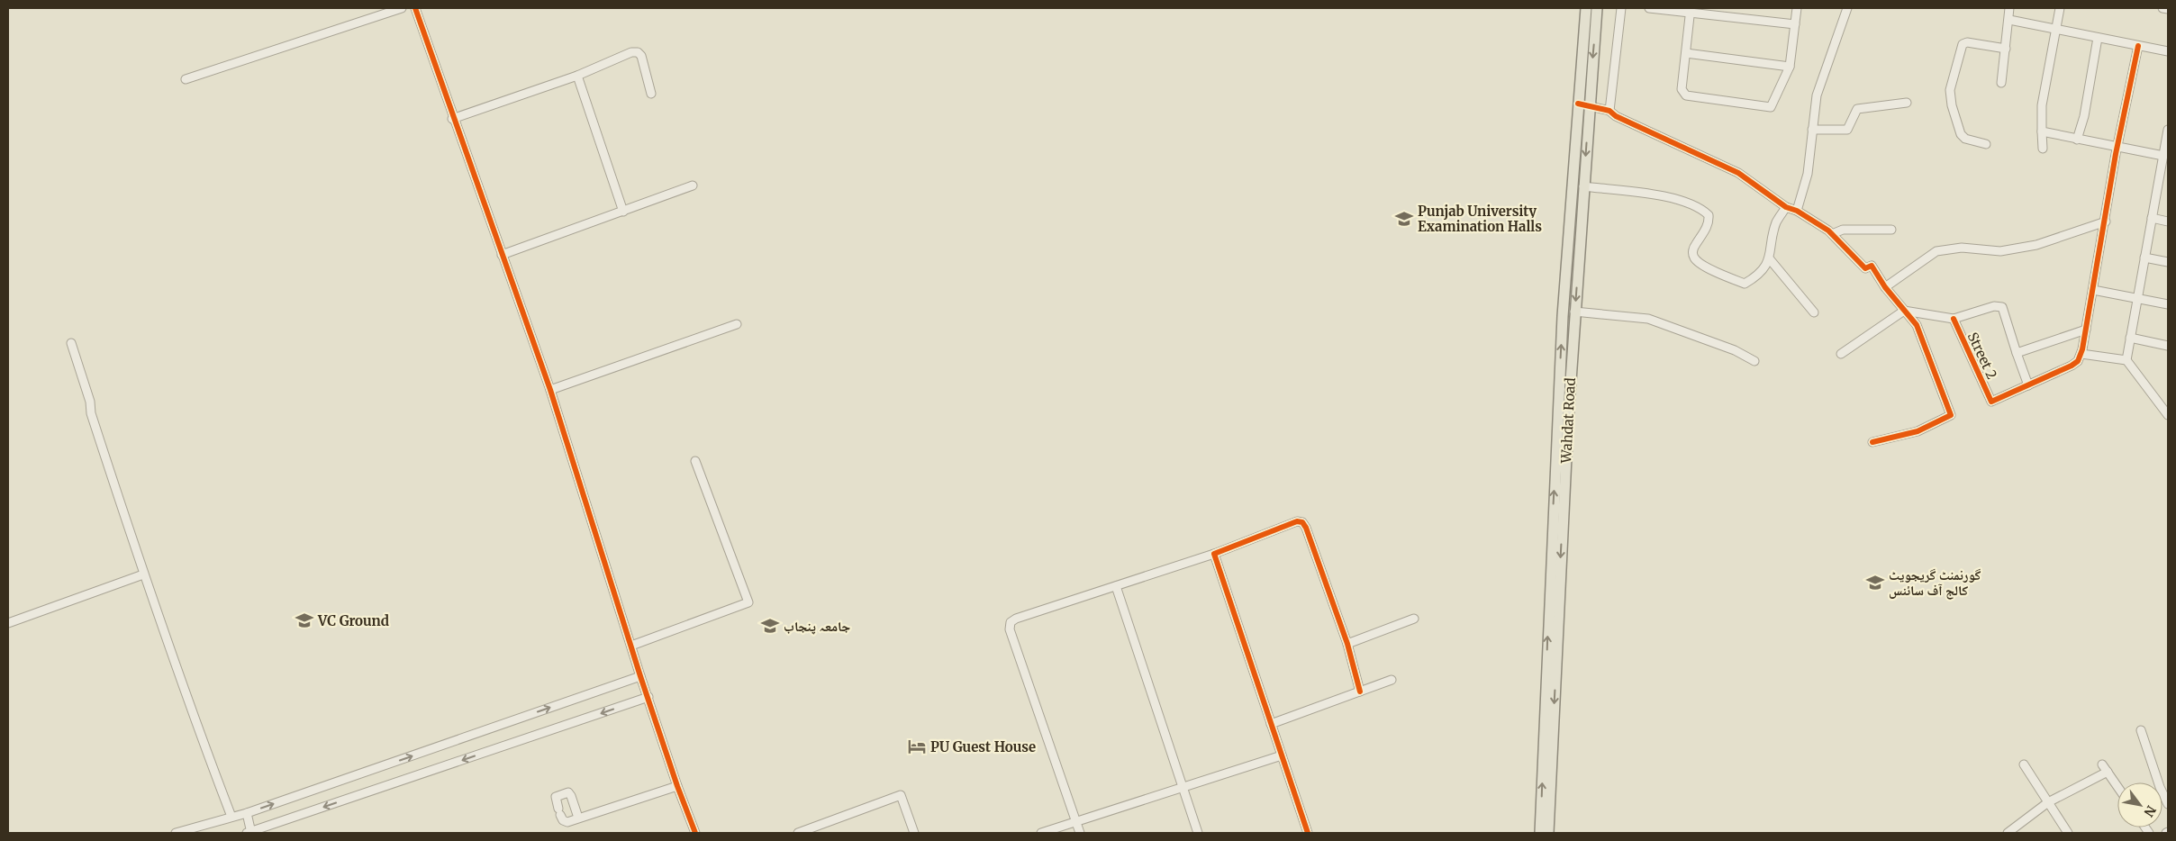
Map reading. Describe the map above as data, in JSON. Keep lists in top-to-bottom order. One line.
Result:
{"streets":{"main road":["Wahdat Road"],"street":["Street 2"]},"places":{"school or university":["Punjab University Examination Halls","گورنمنٹ گریجویٹ کالج آف سائنس","VC Ground","جامعہ پنجاب"],"hotel":["PU Guest House"]},"north":"bottom right"}
